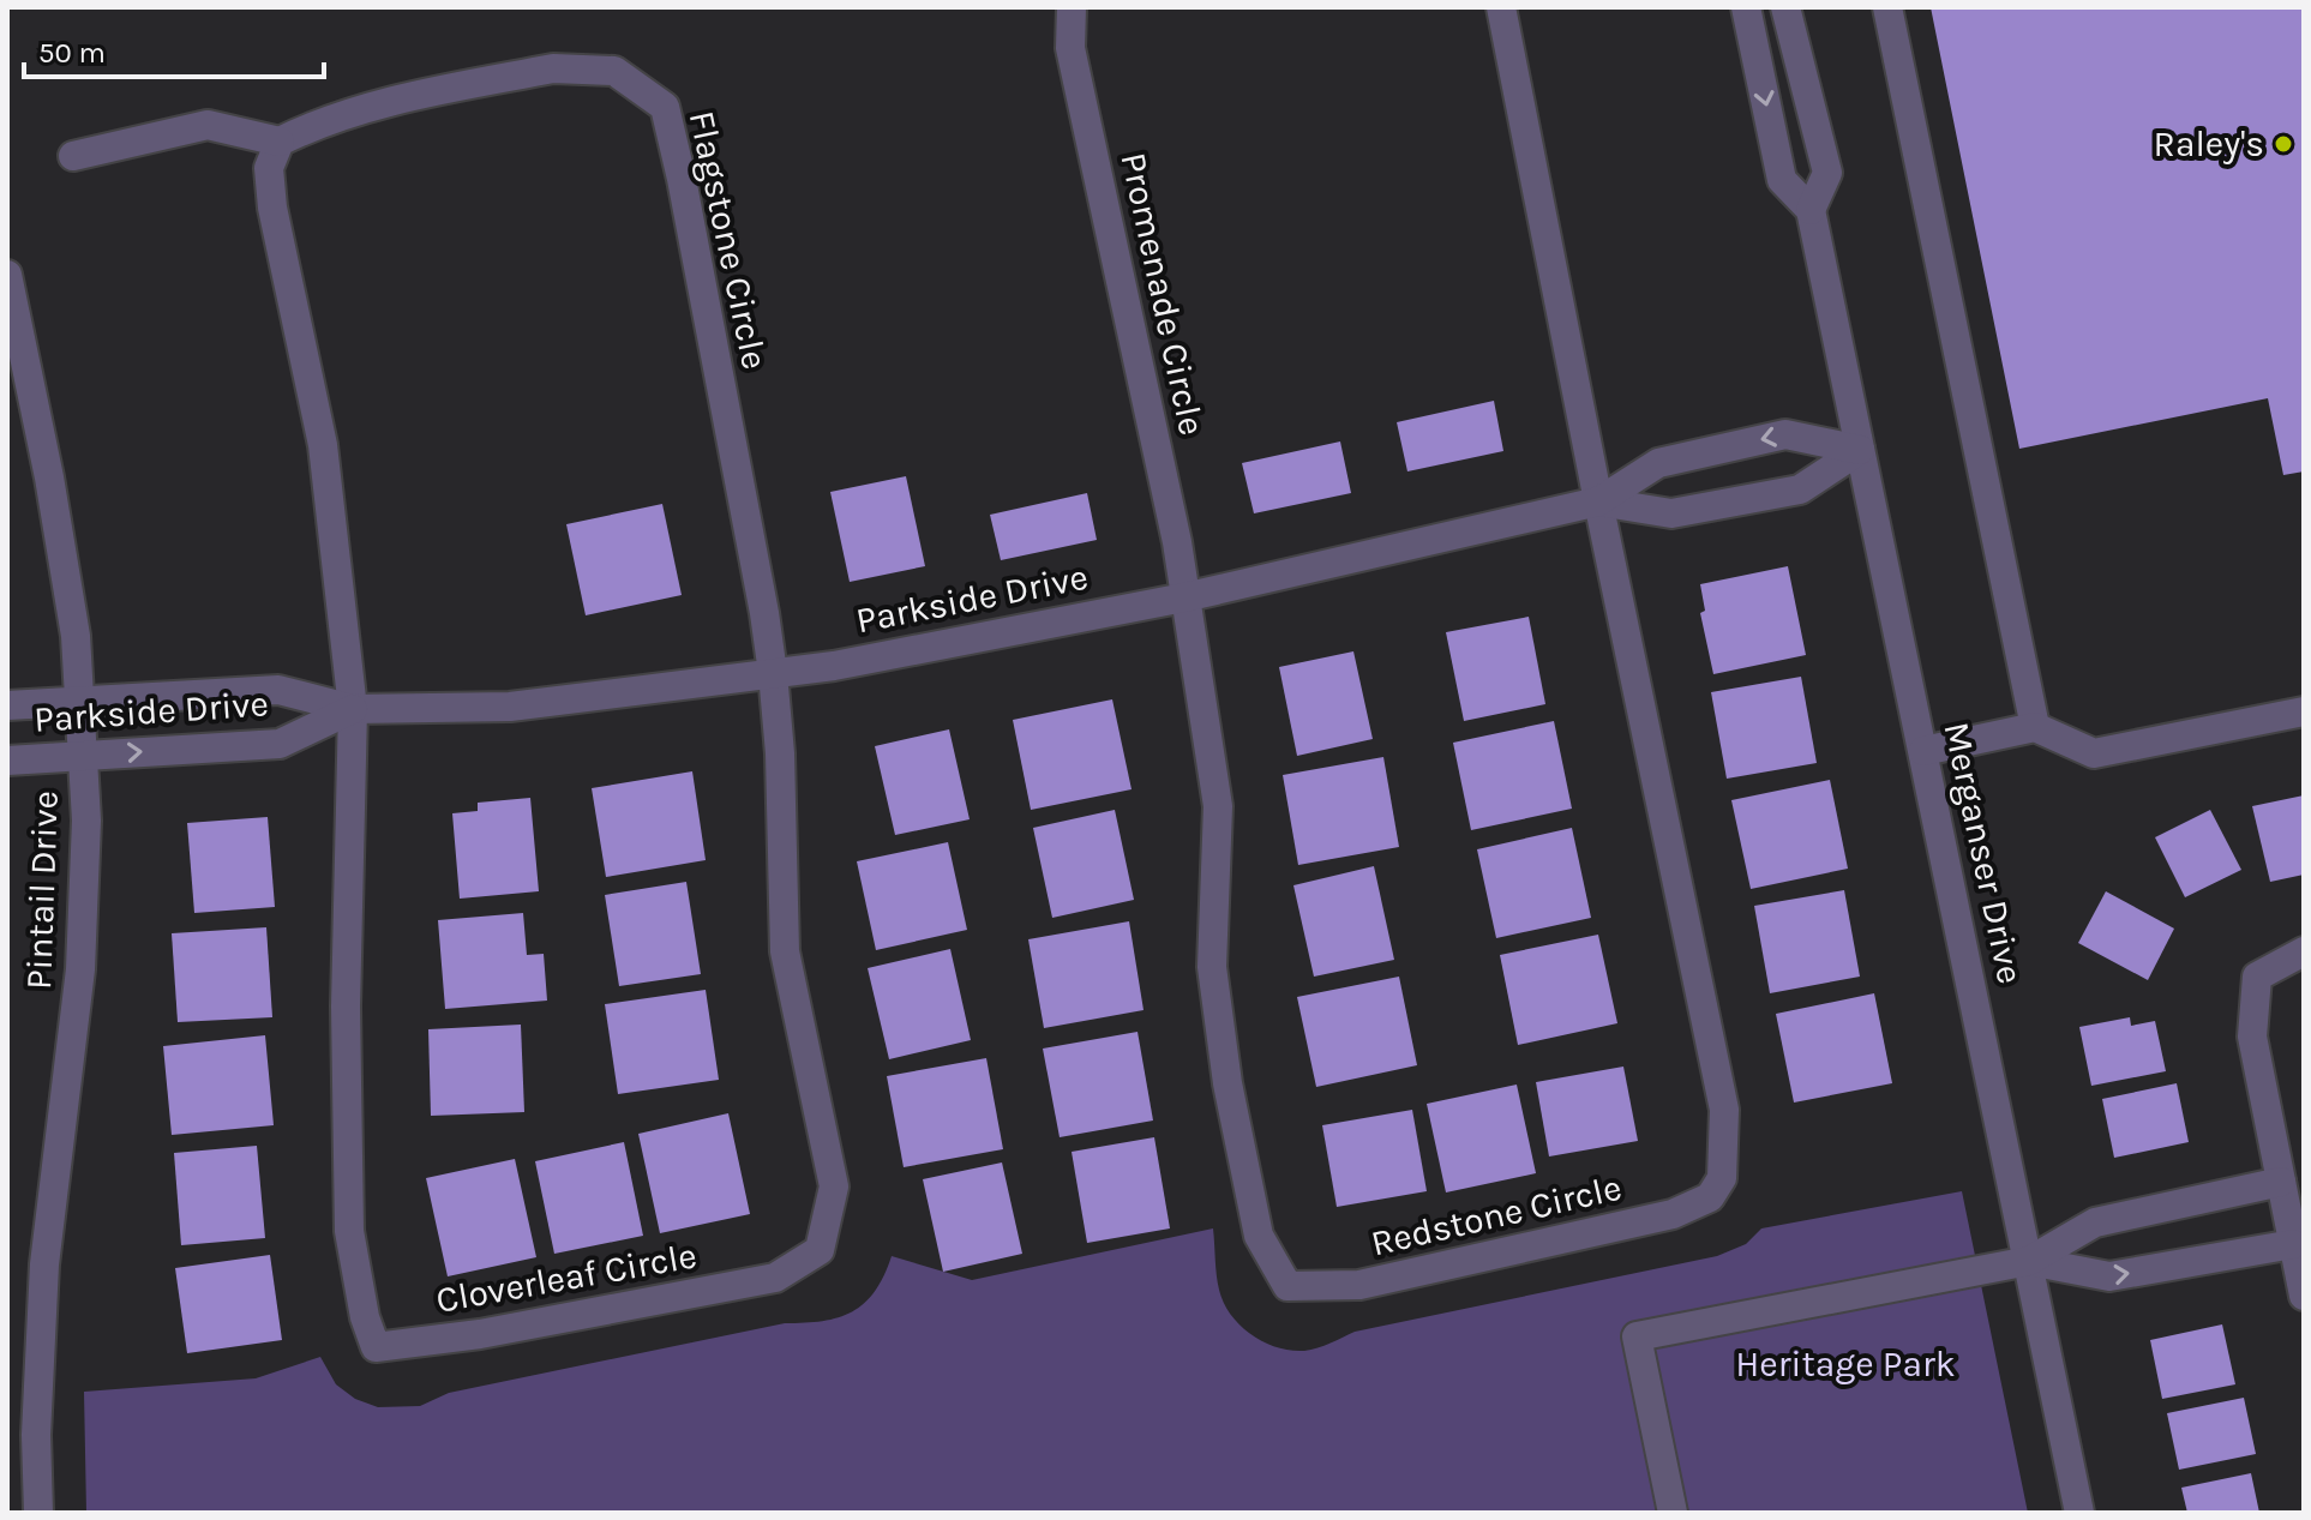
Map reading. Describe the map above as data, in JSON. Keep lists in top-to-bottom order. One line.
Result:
{"streets":{"street":["Flagstone Circle","Promenade Circle","Parkside Drive","Merganser Drive","Pintail Drive","Redstone Circle","Cloverleaf Circle"]},"crossings":[["Flagstone Circle","Parkside Drive"],["Flagstone Circle","Cloverleaf Circle"],["Promenade Circle","Parkside Drive"],["Promenade Circle","Redstone Circle"],["Parkside Drive","Merganser Drive"],["Parkside Drive","Pintail Drive"],["Parkside Drive","Redstone Circle"],["Parkside Drive","Cloverleaf Circle"]],"parks":["Heritage Park"],"places":["Raley's"],"scale_bar":"50 m"}
